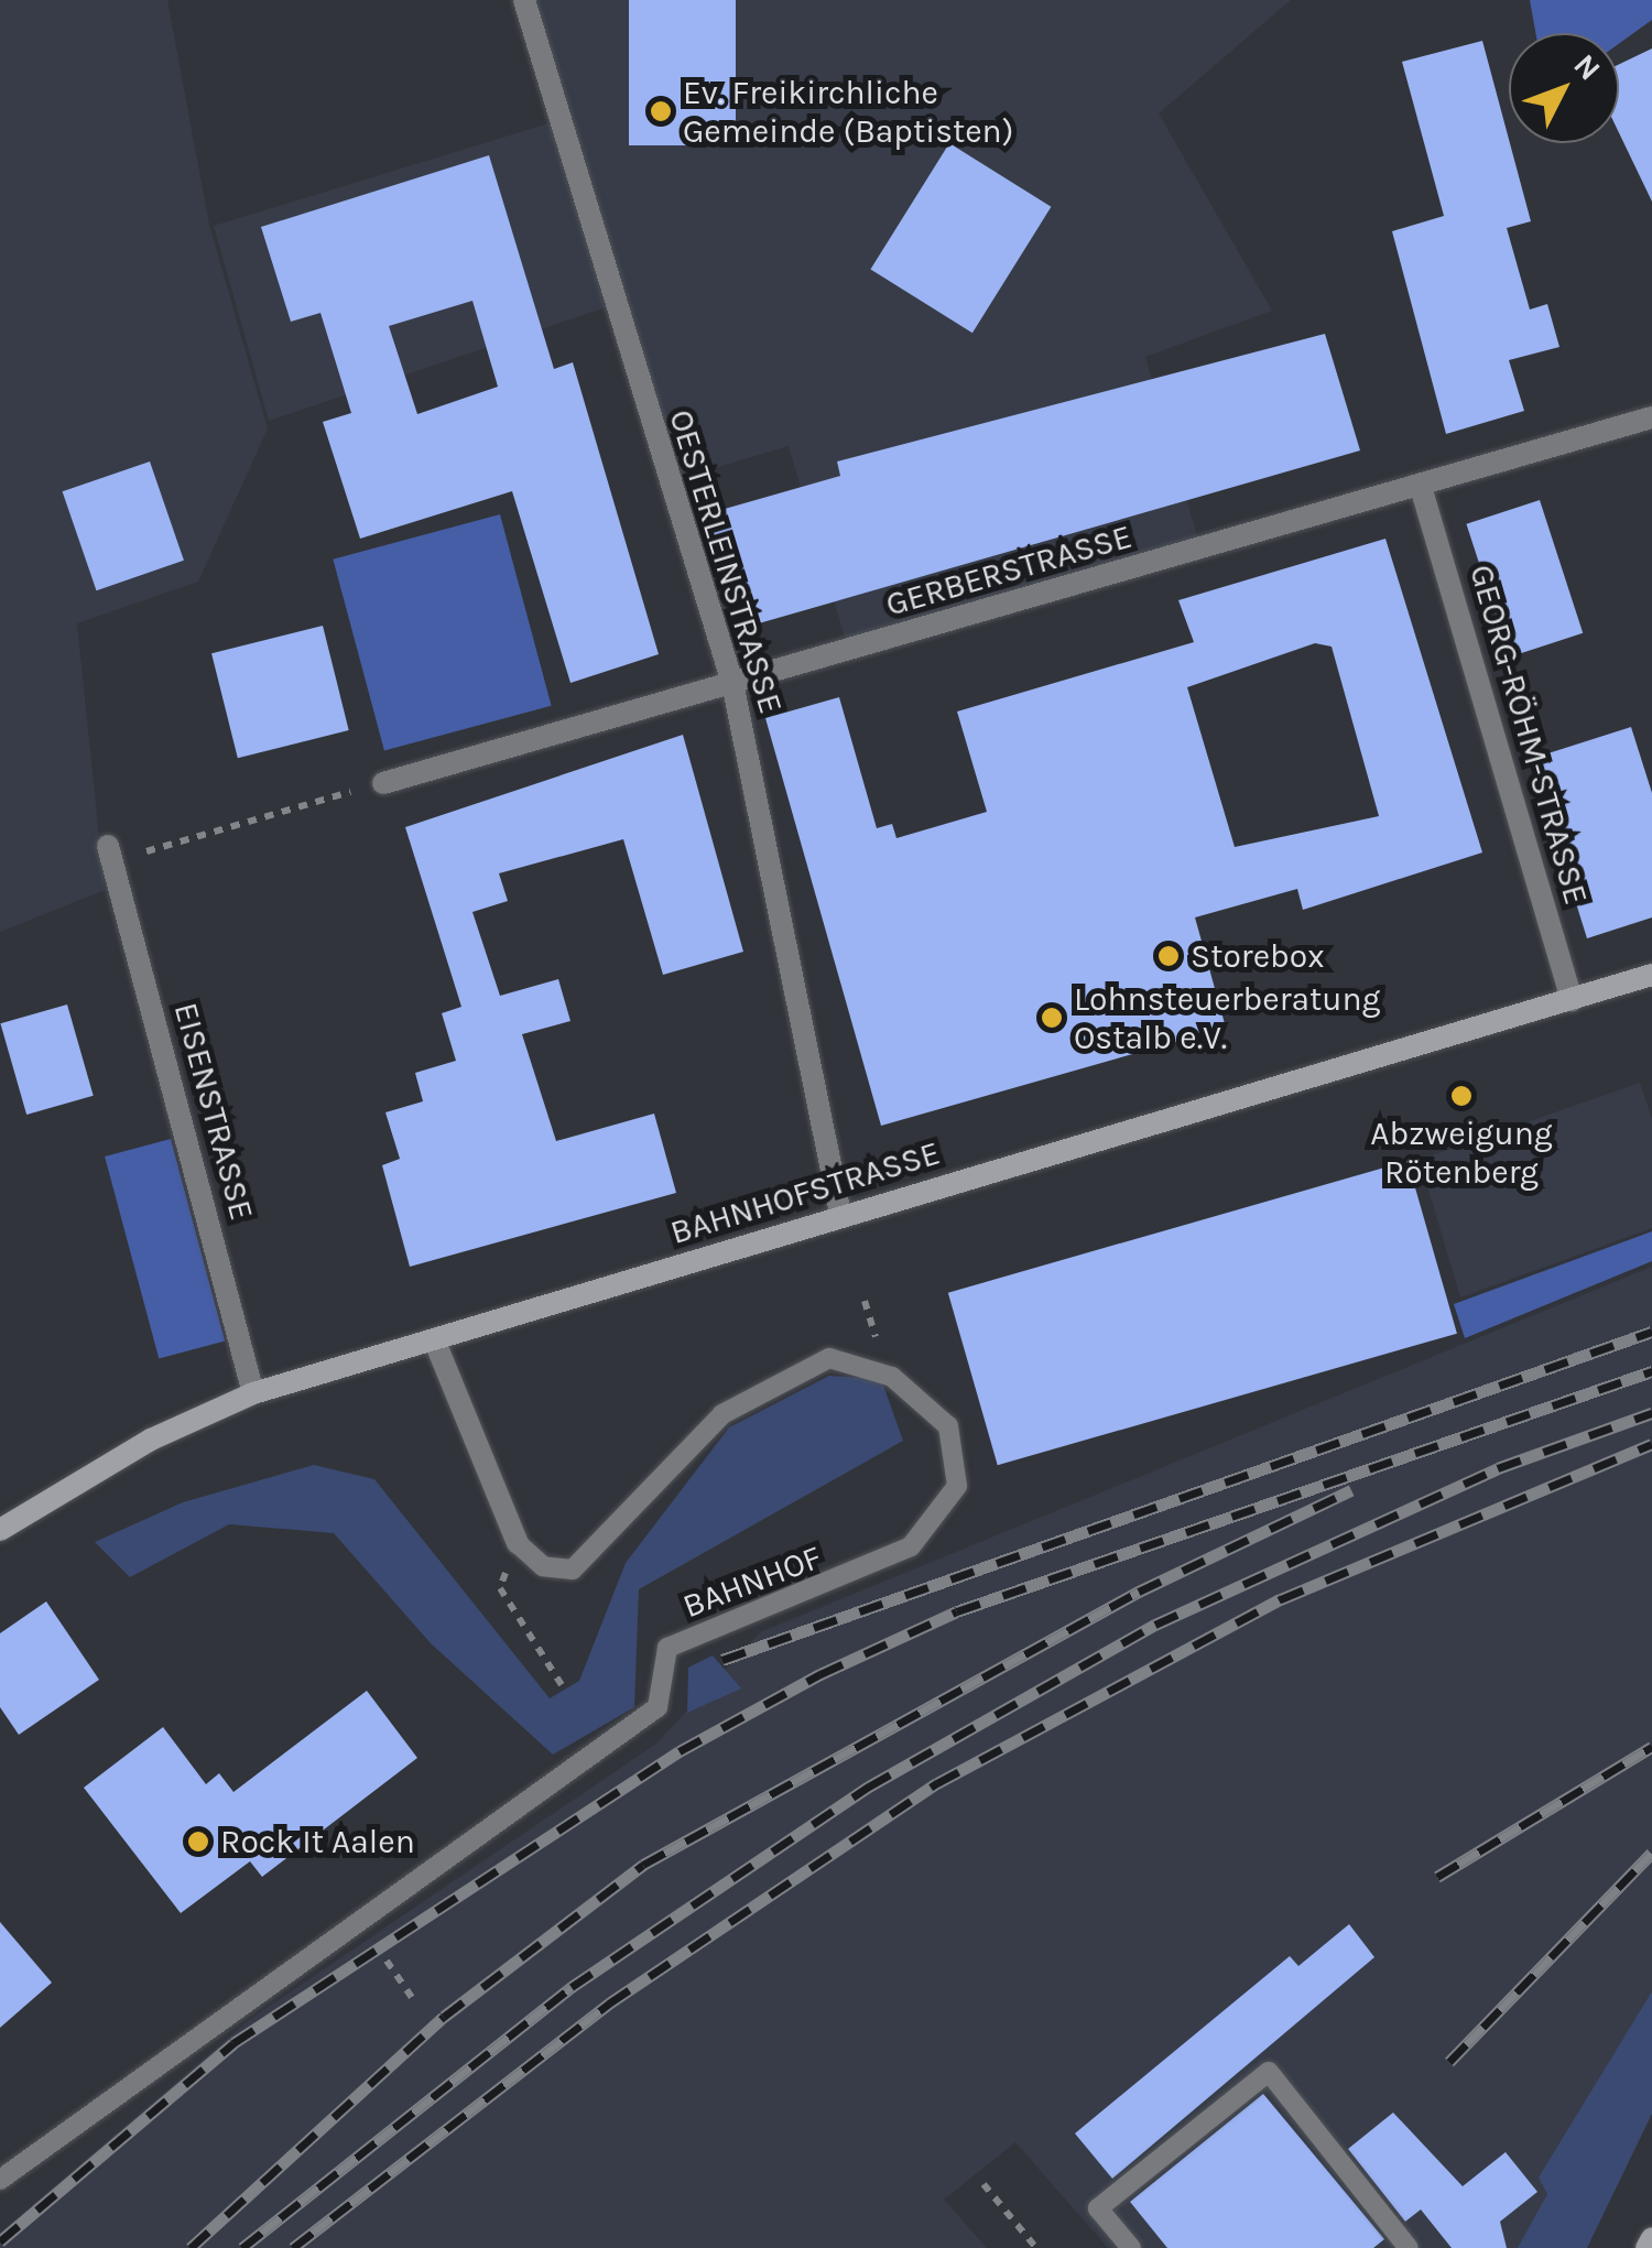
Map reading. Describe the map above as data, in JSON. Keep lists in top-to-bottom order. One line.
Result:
{"streets":{"main road":["BAHNHOFSTRASSE"],"street":["OESTERLEINSTRASSE","GERBERSTRASSE","GEORG-RÖHM-STRASSE","EISENSTRASSE"],"lane":["BAHNHOF"]},"crossings":[["OESTERLEINSTRASSE","GERBERSTRASSE"],["OESTERLEINSTRASSE","BAHNHOFSTRASSE"],["GERBERSTRASSE","GEORG-RÖHM-STRASSE"],["GEORG-RÖHM-STRASSE","BAHNHOFSTRASSE"],["EISENSTRASSE","BAHNHOFSTRASSE"]],"places":["Ev. Freikirchliche Gemeinde (Baptisten)","Storebox","Lohnsteuerberatung Ostalb e.V.","Abzweigung Rötenberg","Rock It Aalen"],"north":"top right"}
